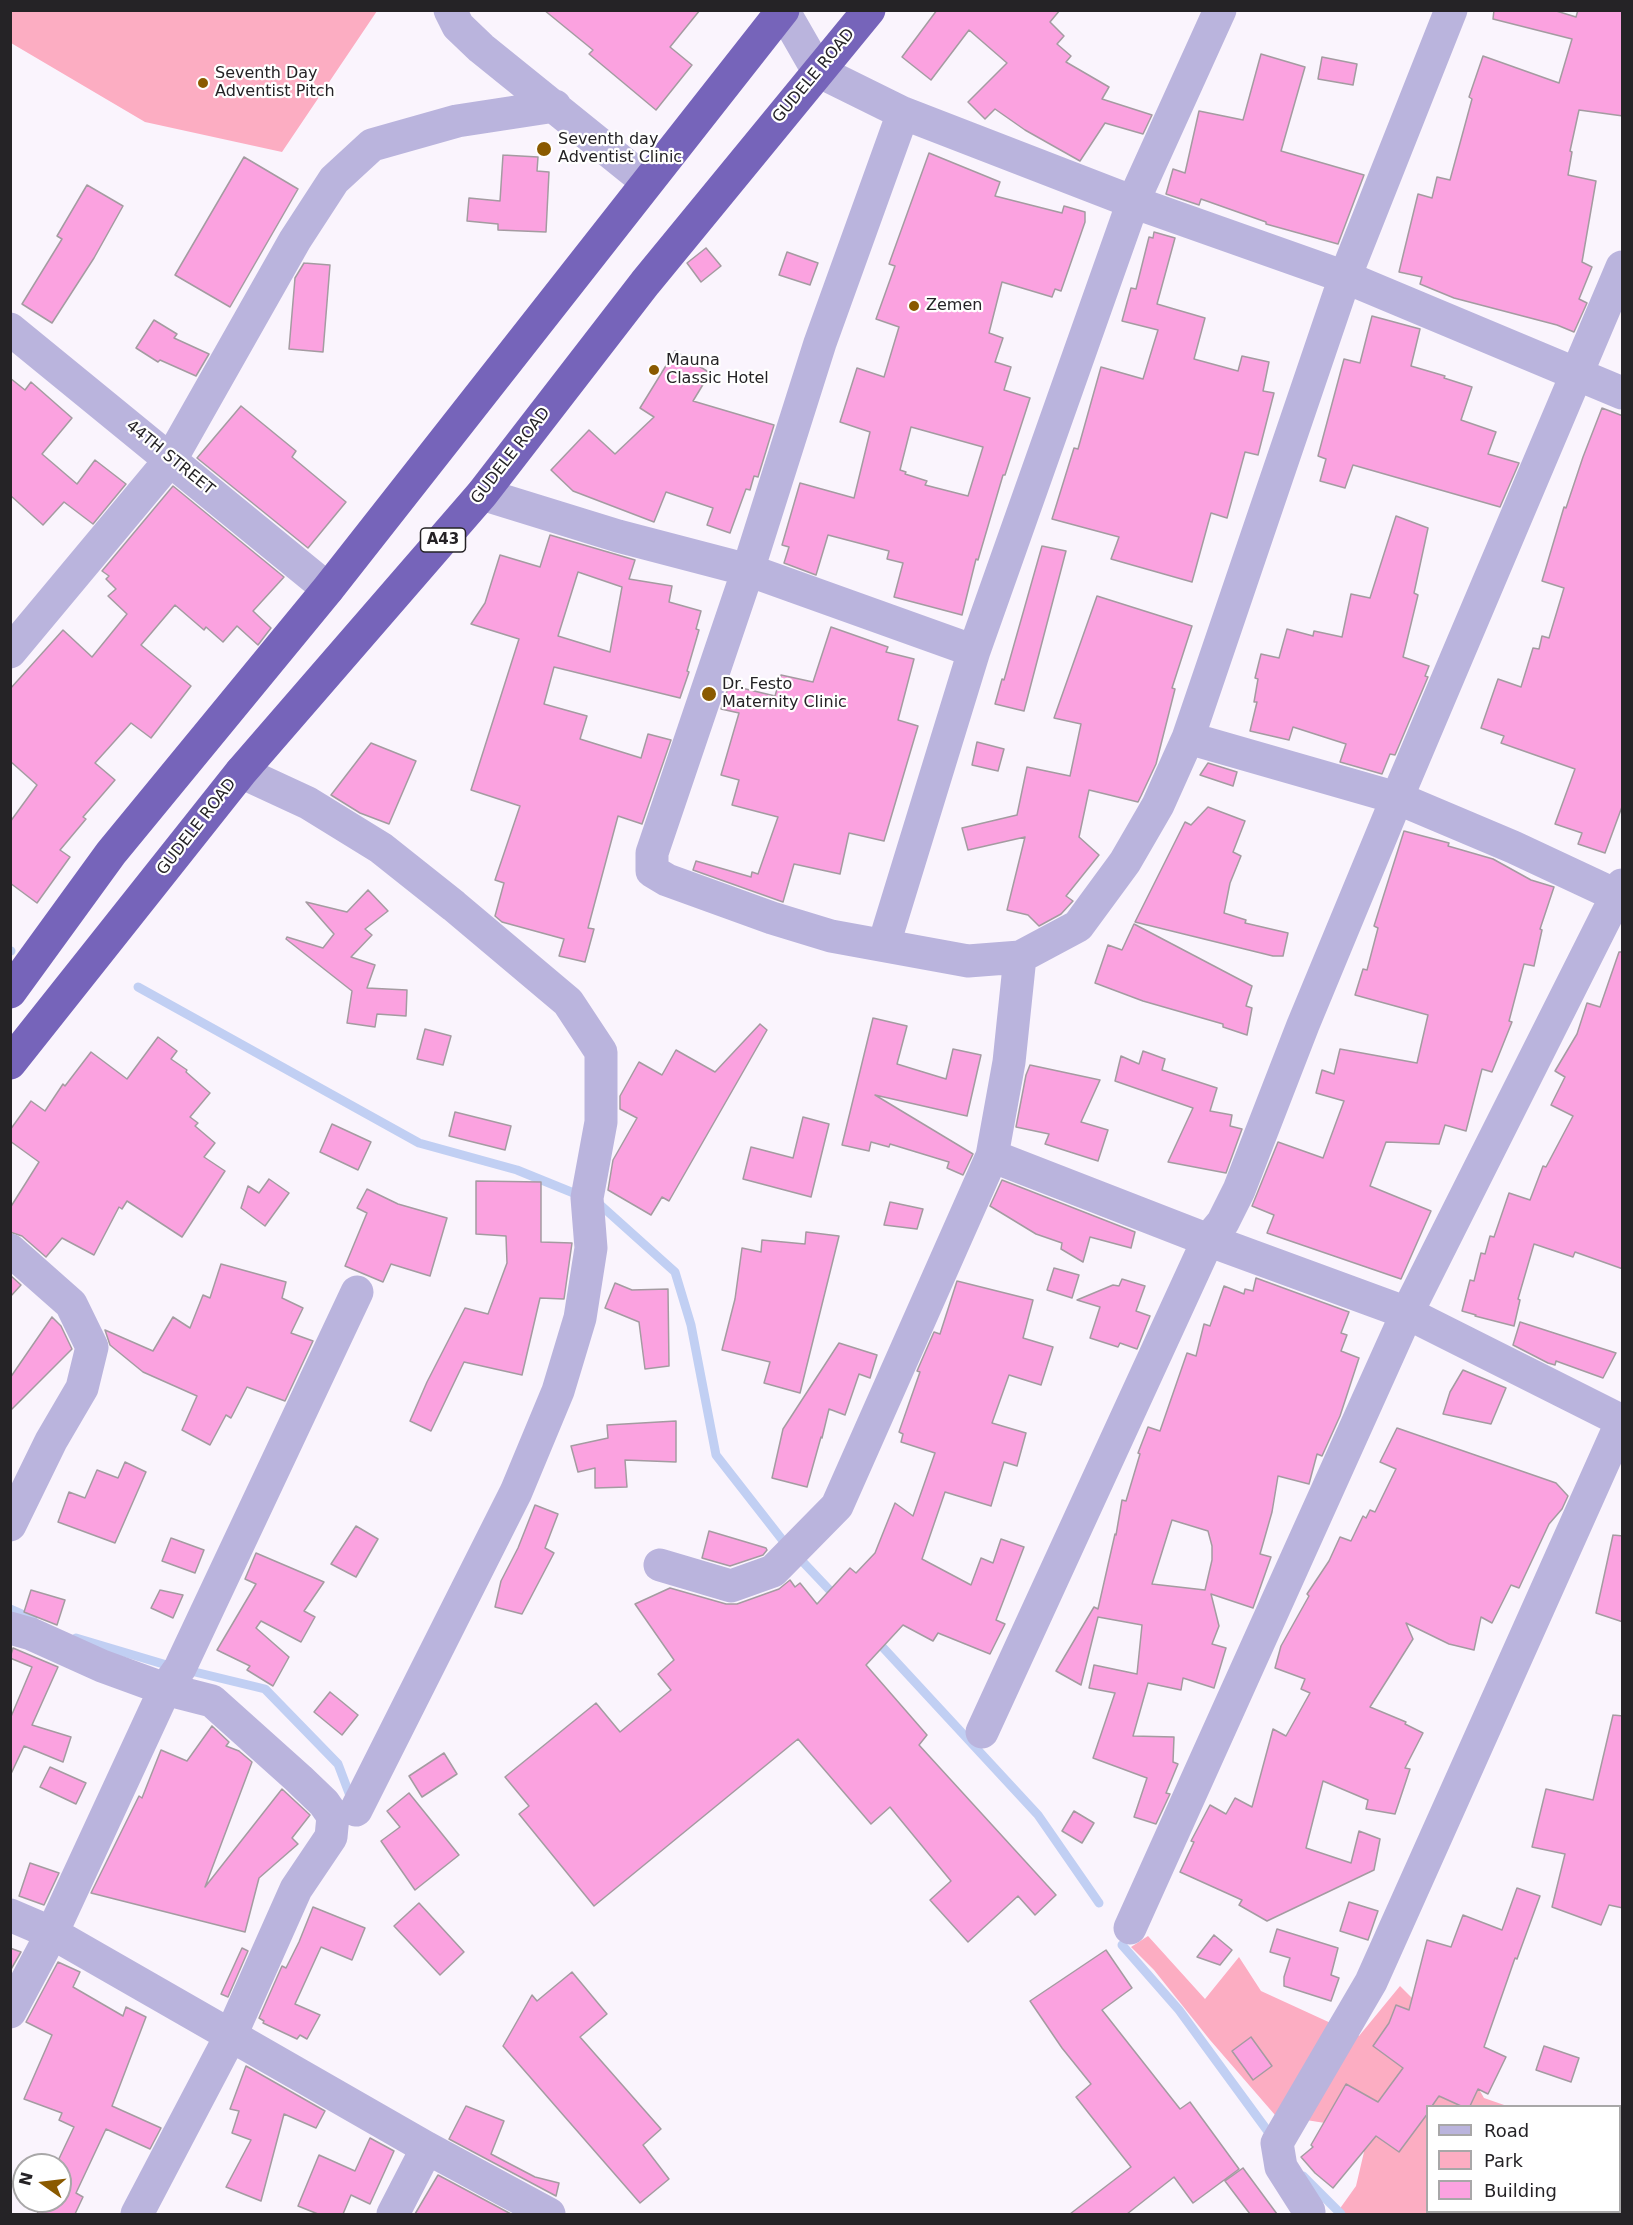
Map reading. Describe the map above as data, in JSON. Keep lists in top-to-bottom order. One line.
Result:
{"streets":{"highway":["GUDELE ROAD","A43"],"street":["44TH STREET"]},"places":["Seventh Day Adventist Pitch","Seventh day Adventist Clinic","Zemen","Mauna Classic Hotel","Dr. Festo Maternity Clinic"],"legend":["Road","Park","Building"],"north":"left"}
